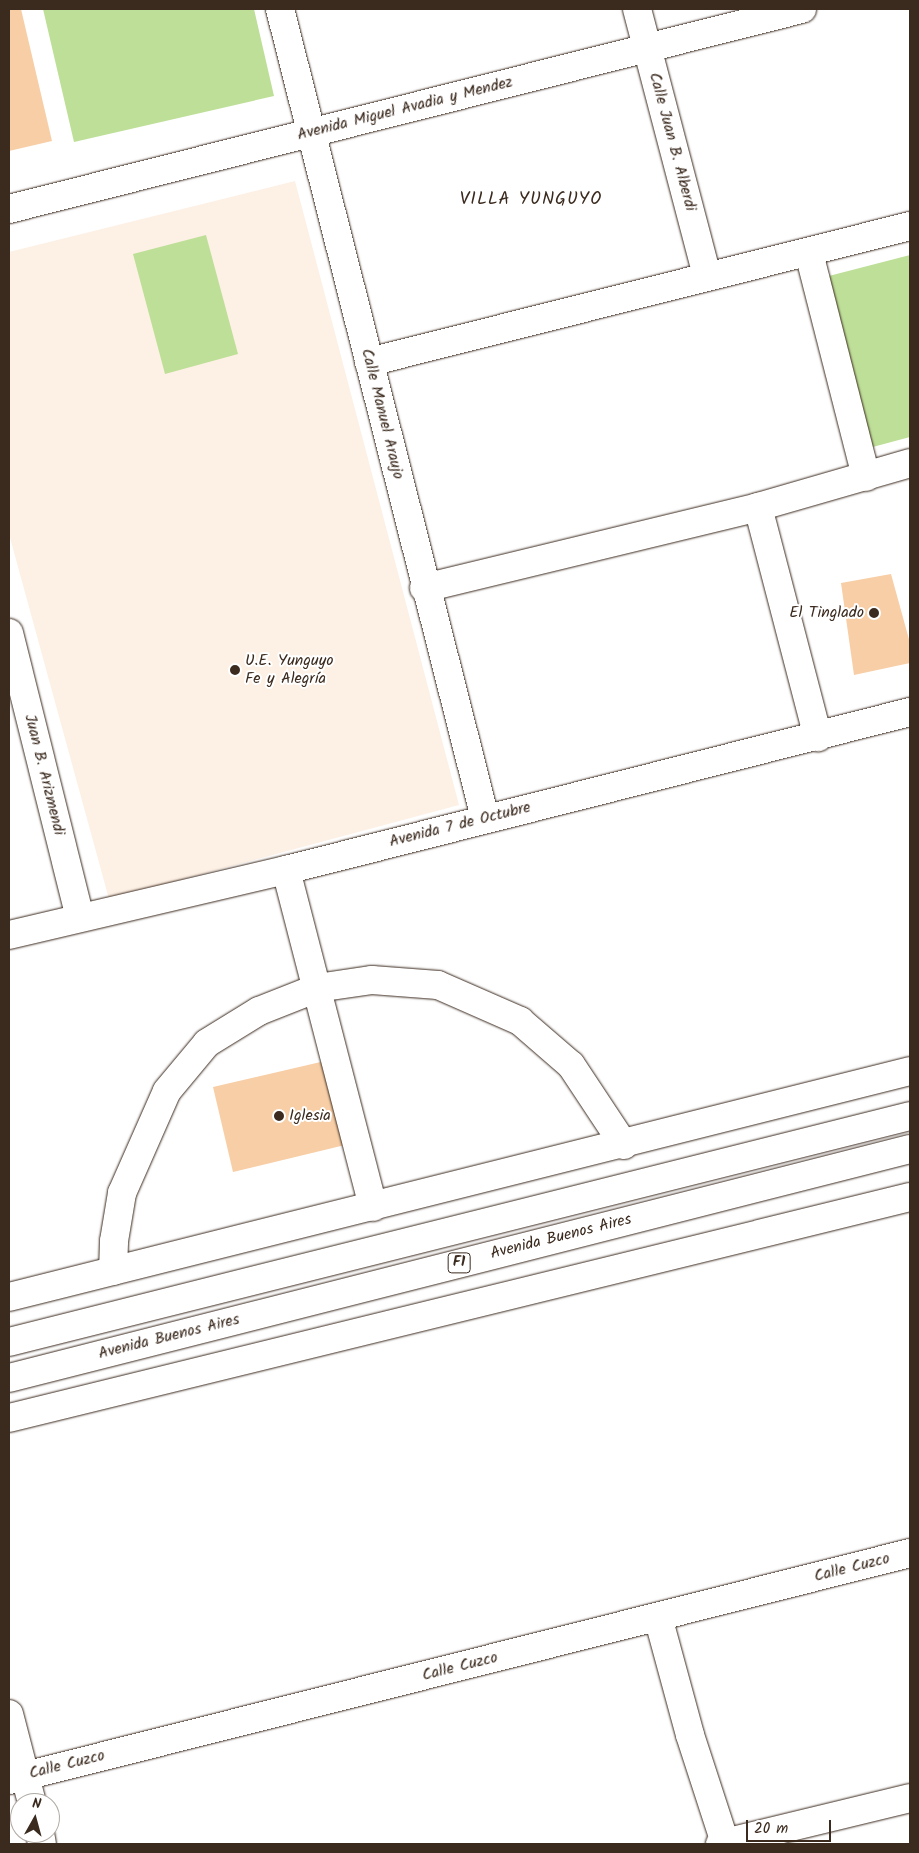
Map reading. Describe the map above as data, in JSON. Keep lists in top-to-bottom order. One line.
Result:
{"streets":{"main road":["Avenida Miguel Avadia y Mendez","Calle Juan B. Alberdi","Calle Manuel Araujo","Juan B. Arizmendi","Avenida 7 de Octubre","Avenida Buenos Aires","F1","Calle Cuzco"]},"crossings":[["Avenida Miguel Avadia y Mendez","Calle Juan B. Alberdi"],["Avenida Miguel Avadia y Mendez","Calle Manuel Araujo"],["Calle Manuel Araujo","Avenida 7 de Octubre"],["Juan B. Arizmendi","Avenida 7 de Octubre"]],"districts":["VILLA YUNGUYO"],"places":["El Tinglado","U.E. Yunguyo Fe y Alegría","Iglesia"],"scale_bar":"20 m","north":"top"}
